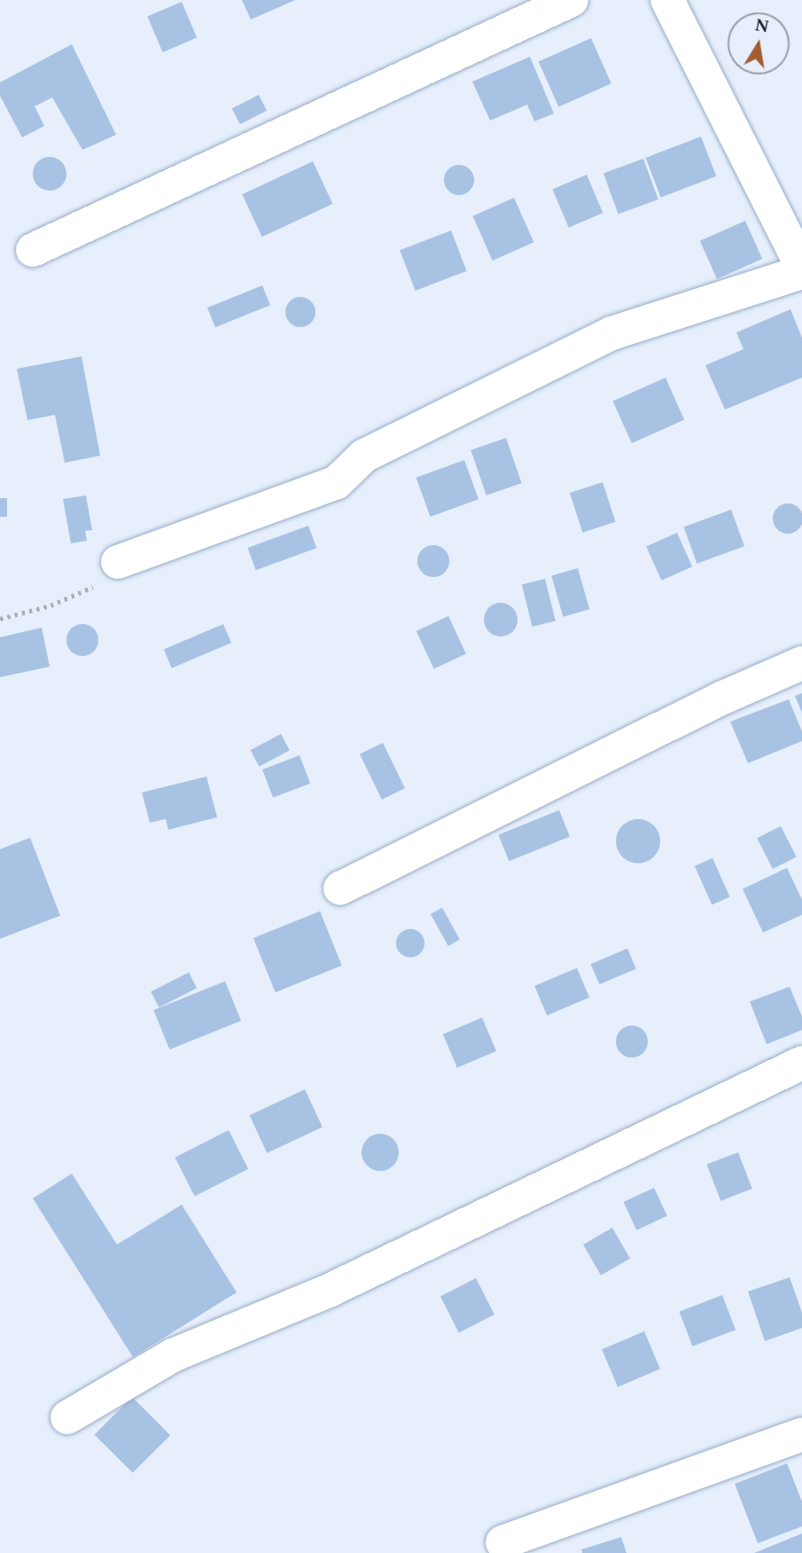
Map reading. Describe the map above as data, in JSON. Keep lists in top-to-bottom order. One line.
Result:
{"north":"top"}
